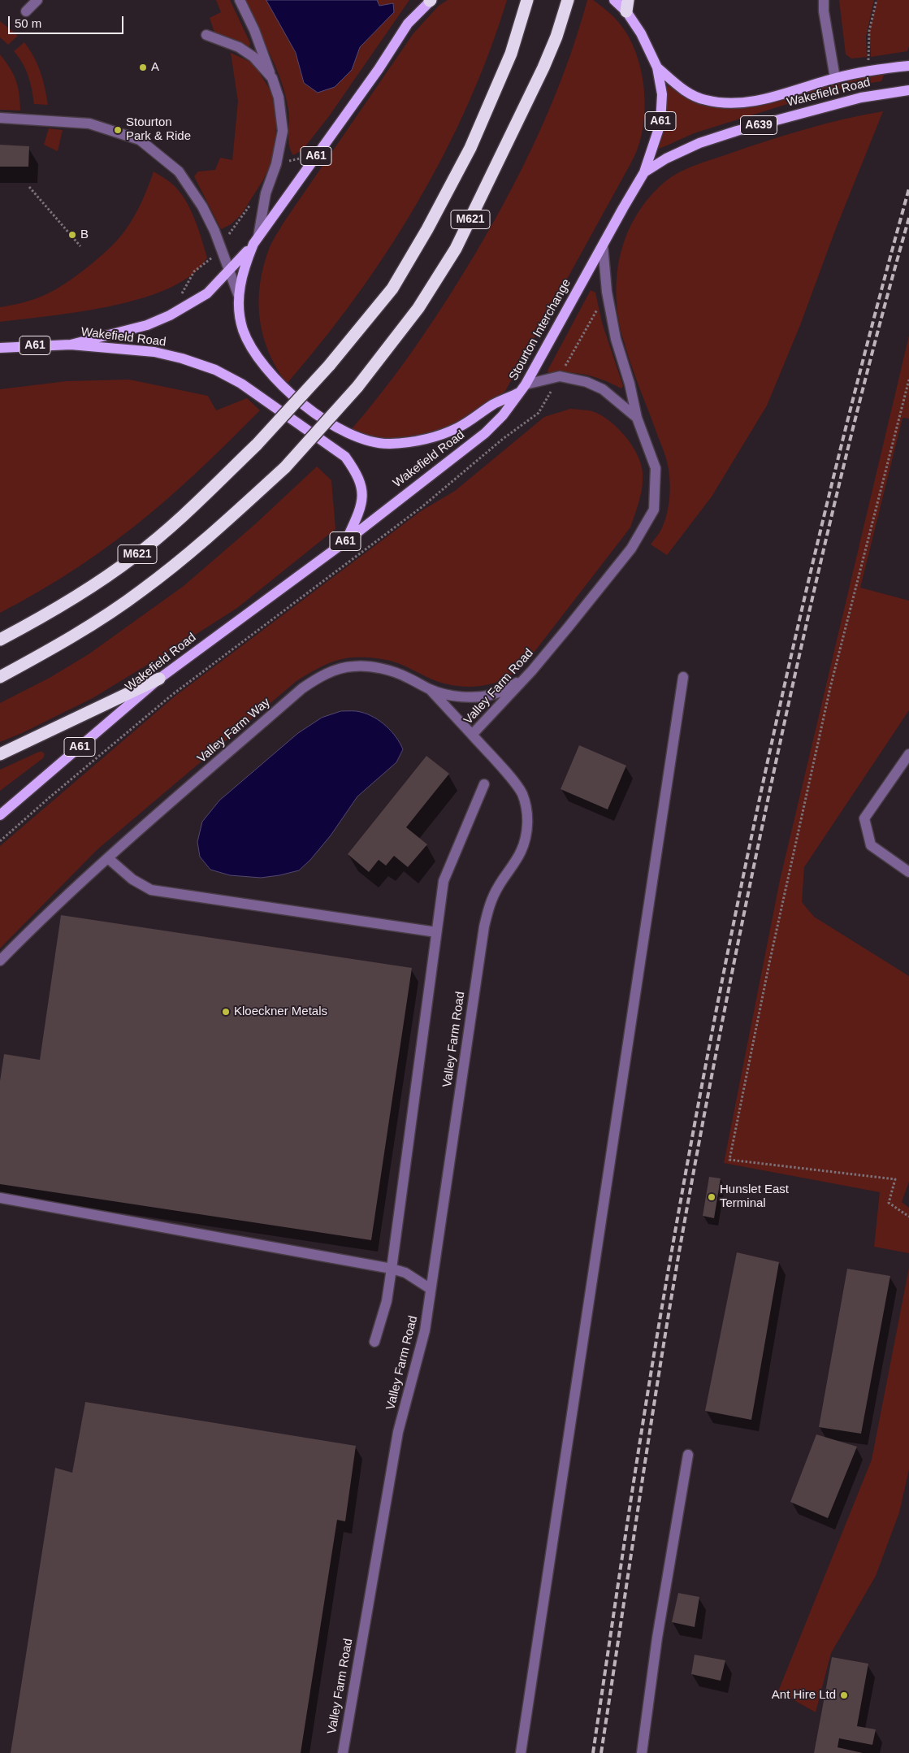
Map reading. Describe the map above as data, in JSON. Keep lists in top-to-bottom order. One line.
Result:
{"streets":{"highway":["M621"],"main road":["Wakefield Road","A61","A639","Stourton Interchange"],"street":["Valley Farm Road","Valley Farm Way"]},"crossings":[["Wakefield Road","A61"],["Wakefield Road","Stourton Interchange"],["A61","Stourton Interchange"],["Stourton Interchange","Valley Farm Road"],["Valley Farm Road","Valley Farm Way"]],"places":["A","Stourton Park & Ride","B","Kloeckner Metals","Hunslet East Terminal","Ant Hire Ltd"],"scale_bar":"50 m"}
